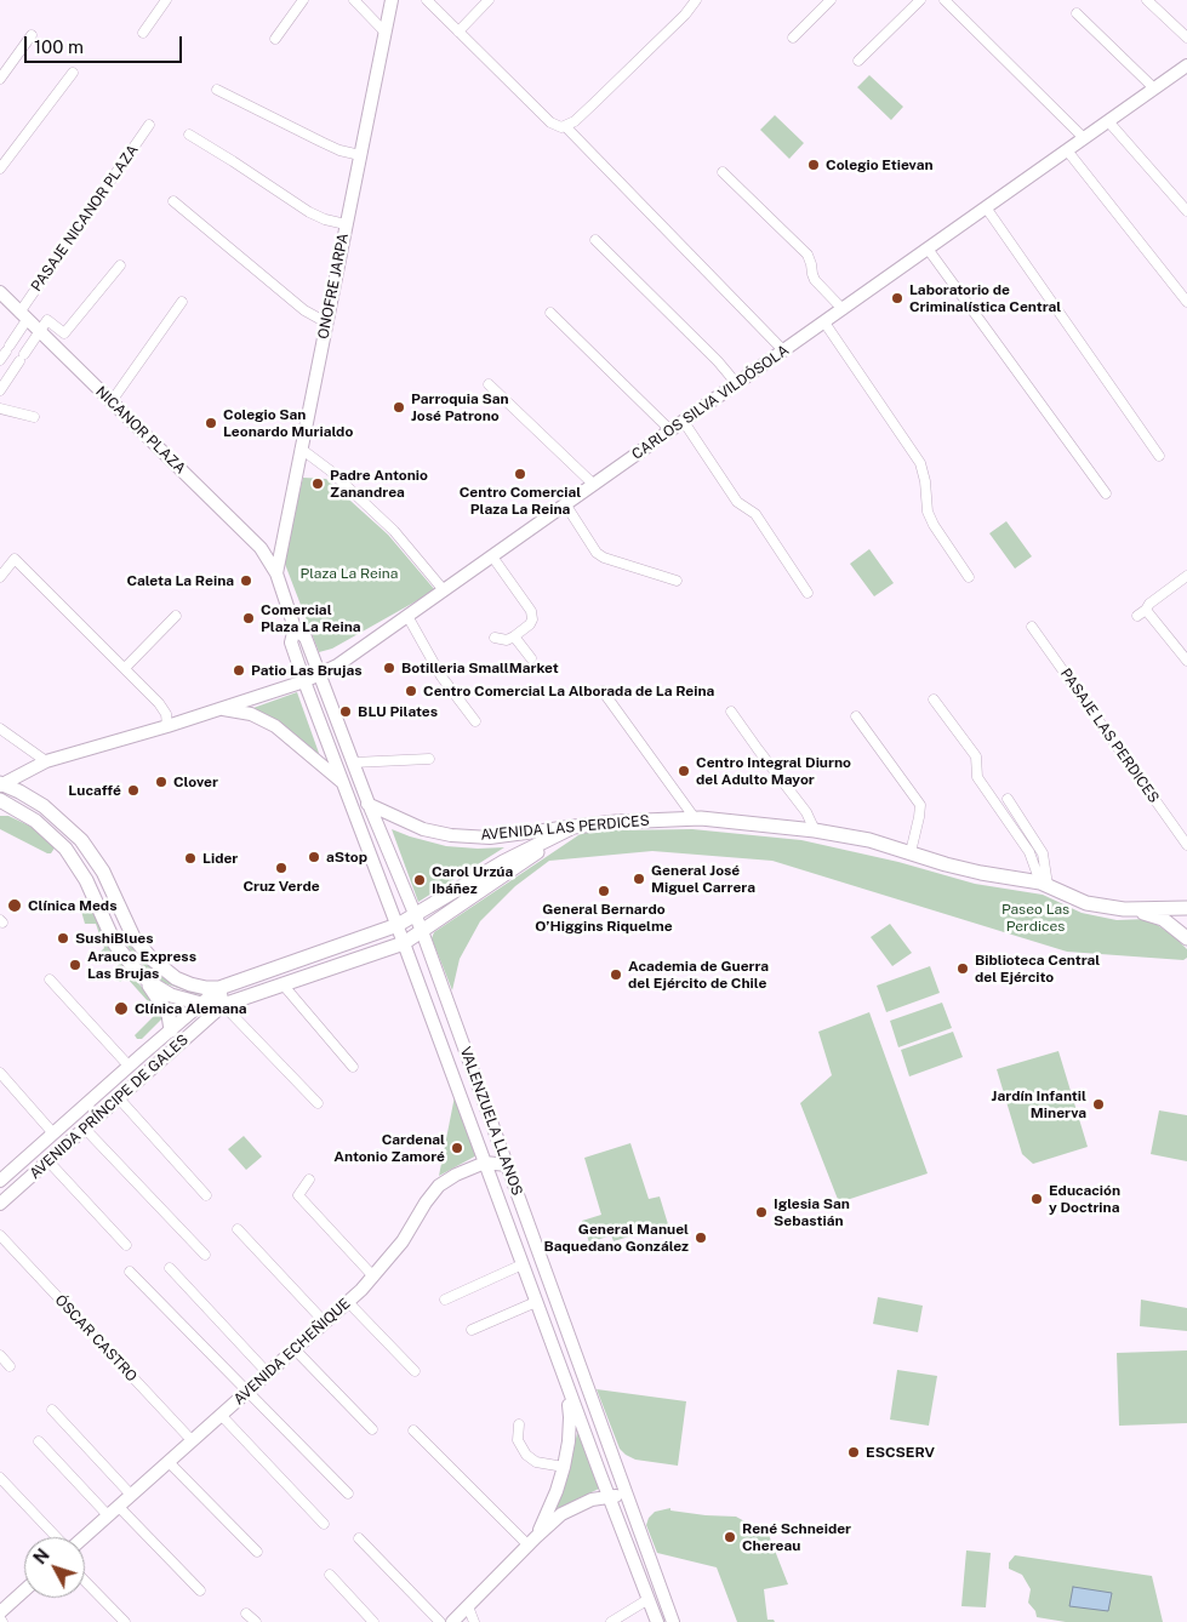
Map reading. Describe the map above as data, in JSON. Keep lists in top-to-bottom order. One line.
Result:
{"streets":{"main road":["AVENIDA LAS PERDICES","AVENIDA PRÍNCIPE DE GALES"],"street":["PASAJE NICANOR PLAZA","ONOFRE JARPA","CARLOS SILVA VILDÓSOLA","NICANOR PLAZA","PASAJE LAS PERDICES","VALENZUELA LLANOS","ÓSCAR CASTRO","AVENIDA ECHEÑIQUE"]},"crossings":[["PASAJE NICANOR PLAZA","NICANOR PLAZA"],["ONOFRE JARPA","NICANOR PLAZA"],["ONOFRE JARPA","VALENZUELA LLANOS"],["CARLOS SILVA VILDÓSOLA","AVENIDA LAS PERDICES"],["CARLOS SILVA VILDÓSOLA","VALENZUELA LLANOS"],["NICANOR PLAZA","VALENZUELA LLANOS"],["AVENIDA LAS PERDICES","AVENIDA PRÍNCIPE DE GALES"],["AVENIDA LAS PERDICES","VALENZUELA LLANOS"],["AVENIDA PRÍNCIPE DE GALES","VALENZUELA LLANOS"],["VALENZUELA LLANOS","AVENIDA ECHEÑIQUE"],["ÓSCAR CASTRO","AVENIDA ECHEÑIQUE"]],"parks":["Plaza La Reina","Paseo Las Perdices"],"places":["Colegio Etievan","Laboratorio de Criminalística Central","Parroquia San José Patrono","Colegio San Leonardo Murialdo","Centro Comercial Plaza La Reina","Padre Antonio Zanandrea","Caleta La Reina","Comercial Plaza La Reina","Botilleria SmallMarket","Patio Las Brujas","Centro Comercial La Alborada de La Reina","BLU Pilates","Centro Integral Diurno del Adulto Mayor","Clover","Lucaffé","aStop","Lider","Cruz Verde","General José Miguel Carrera","Carol Urzúa Ibáñez","General Bernardo O’Higgins Riquelme","Clínica Meds","SushiBlues","Arauco Express Las Brujas","Biblioteca Central del Ejército","Academia de Guerra del Ejército de Chile","Clínica Alemana","Jardín Infantil Minerva","Cardenal Antonio Zamoré","Educación y Doctrina","Iglesia San Sebastián","General Manuel Baquedano González","ESCSERV","René Schneider Chereau"],"scale_bar":"100 m","north":"top left"}
